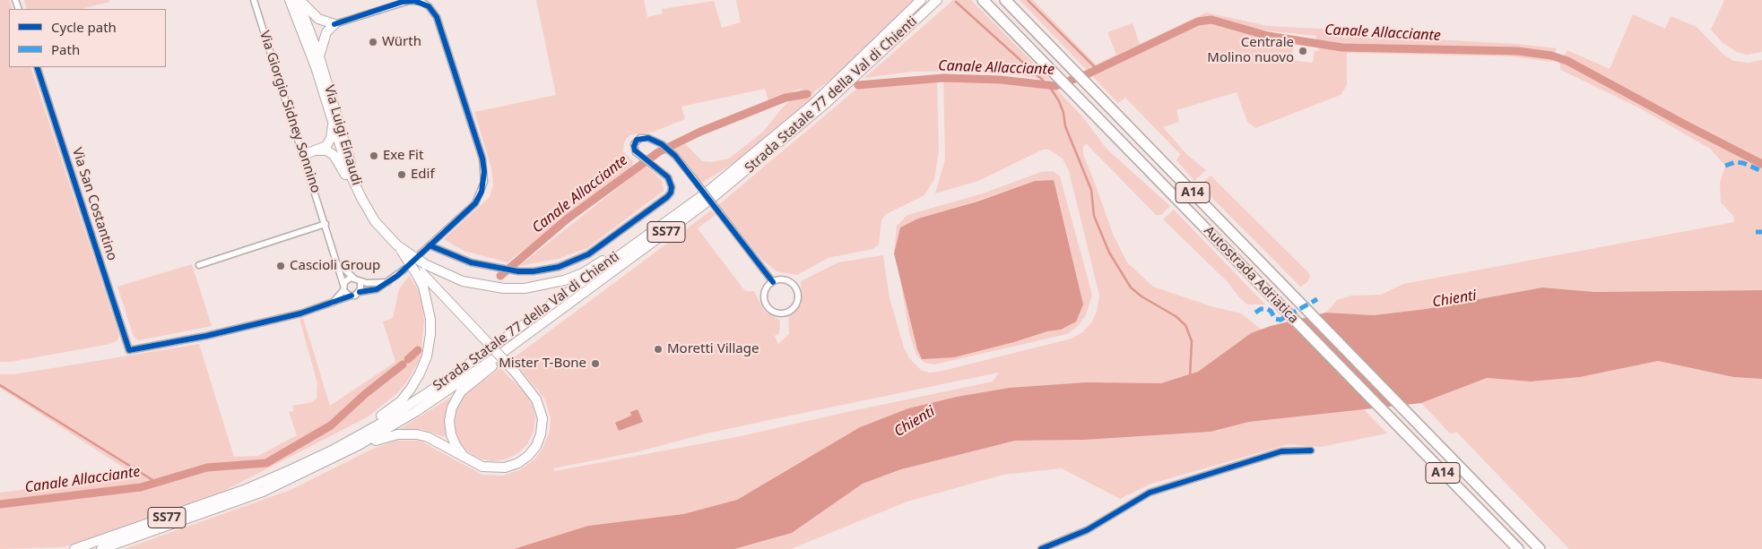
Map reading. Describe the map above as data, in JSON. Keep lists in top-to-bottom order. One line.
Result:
{"streets":{"highway":["A14","Autostrada Adriatica"],"main road":["Strada Statale 77 della Val di Chienti","Via Luigi Einaudi","SS77"],"street":["Via Giorgio Sidney Sonnino","Via San Costantino"]},"water":["Canale Allacciante","Chienti"],"places":["Würth","Centrale Molino nuovo","Exe Fit","Edif","Cascioli Group","Moretti Village","Mister T-Bone"],"legend":["Cycle path","Path"]}
